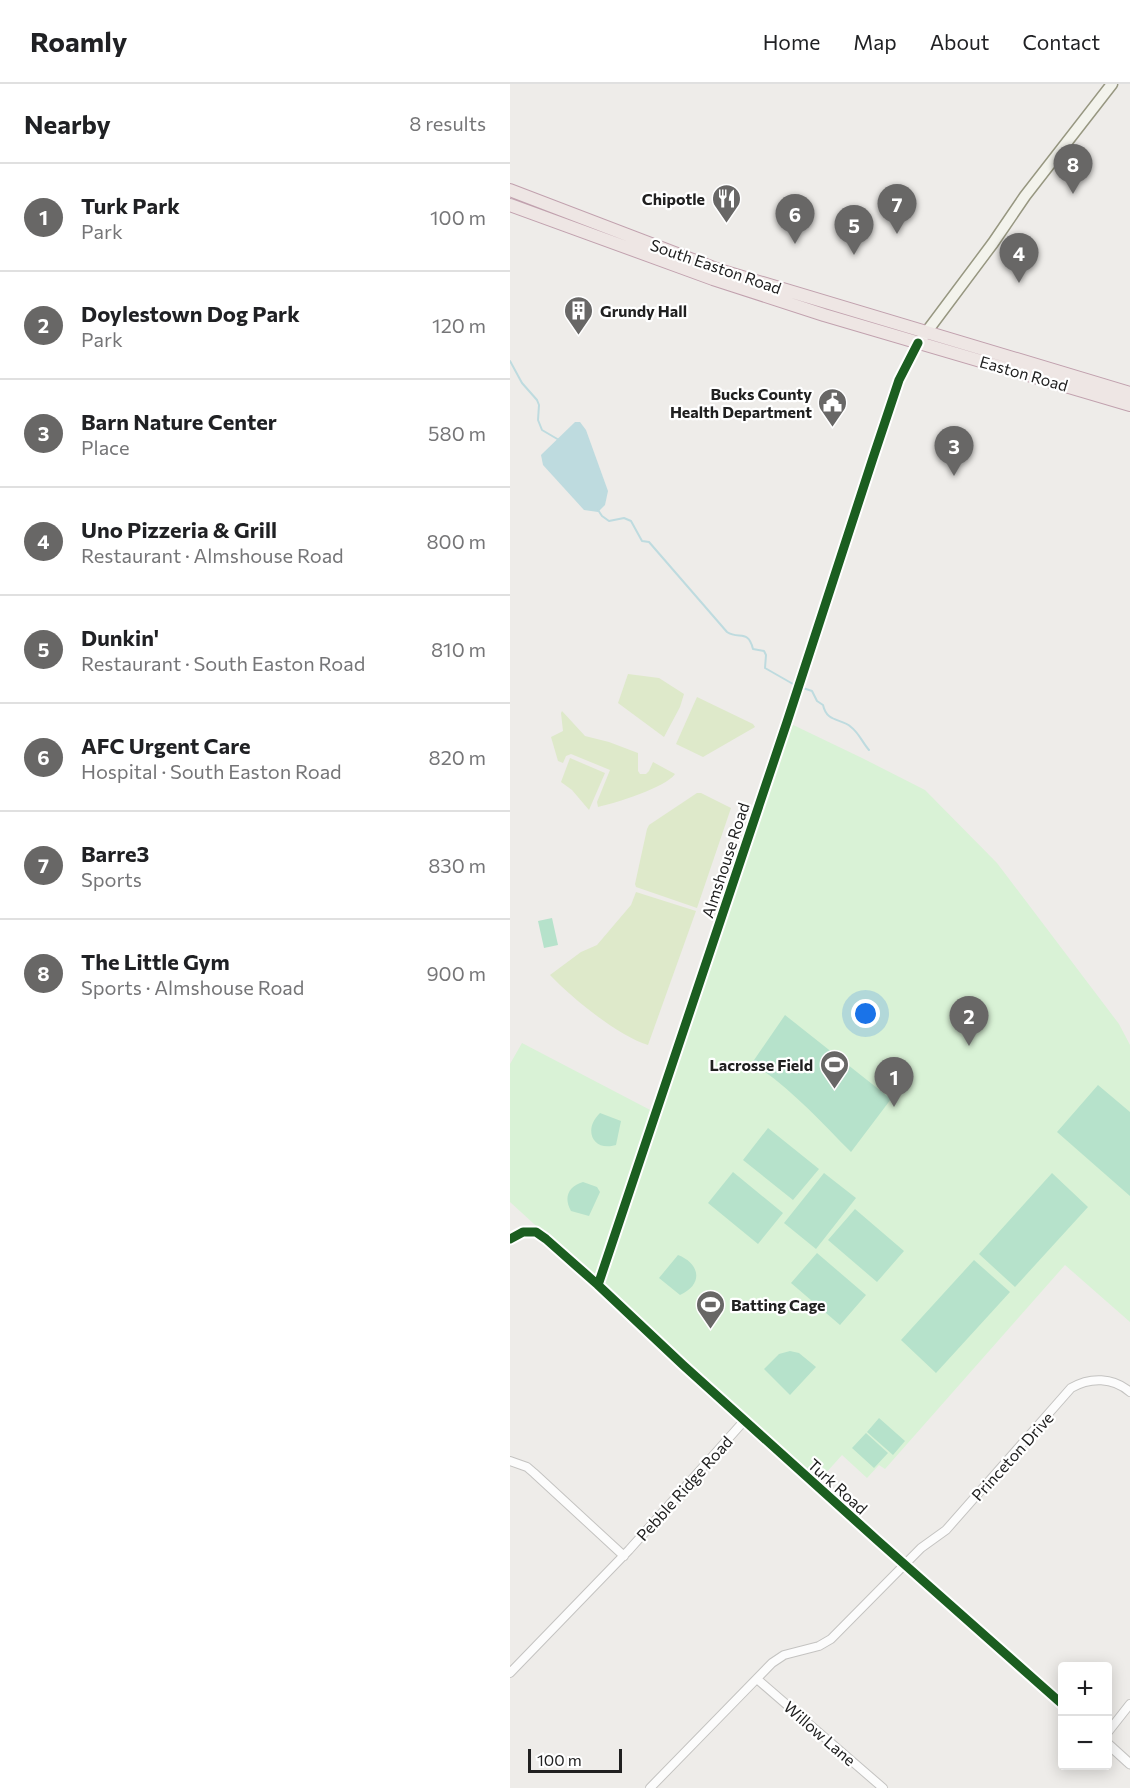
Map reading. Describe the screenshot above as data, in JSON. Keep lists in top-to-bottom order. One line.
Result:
{"streets":{"highway":["South Easton Road","Easton Road"],"main road":["Almshouse Road"],"street":["Princeton Drive","Turk Road","Pebble Ridge Road","Willow Lane"]},"crossings":[["South Easton Road","Easton Road"],["South Easton Road","Almshouse Road"],["Easton Road","Almshouse Road"],["Almshouse Road","Turk Road"],["Princeton Drive","Turk Road"],["Princeton Drive","Willow Lane"],["Turk Road","Pebble Ridge Road"]],"places":{"restaurant":["Chipotle"],"building":["Grundy Hall"],"public building":["Bucks County Health Department"],"sports":["Lacrosse Field","Batting Cage"]},"scale_bar":"100 m","page":{"header":"Roamly","nav":["Home","Map","About","Contact"],"heading":["Nearby","8 results"],"pins":["8","7","6","5","4","3","2","1"],"list":[{"mark":"1","name":"Turk Park","note":"Park","value":"100 m"},{"mark":"2","name":"Doylestown Dog Park","note":"Park","value":"120 m"},{"mark":"3","name":"Barn Nature Center","note":"Place","value":"580 m"},{"mark":"4","name":"Uno Pizzeria & Grill","note":"Restaurant · Almshouse Road","value":"800 m"},{"mark":"5","name":"Dunkin'","note":"Restaurant · South Easton Road","value":"810 m"},{"mark":"6","name":"AFC Urgent Care","note":"Hospital · South Easton Road","value":"820 m"},{"mark":"7","name":"Barre3","note":"Sports","value":"830 m"},{"mark":"8","name":"The Little Gym","note":"Sports · Almshouse Road","value":"900 m"}],"map_buttons":["+","−"],"scale":"100 m"}}
